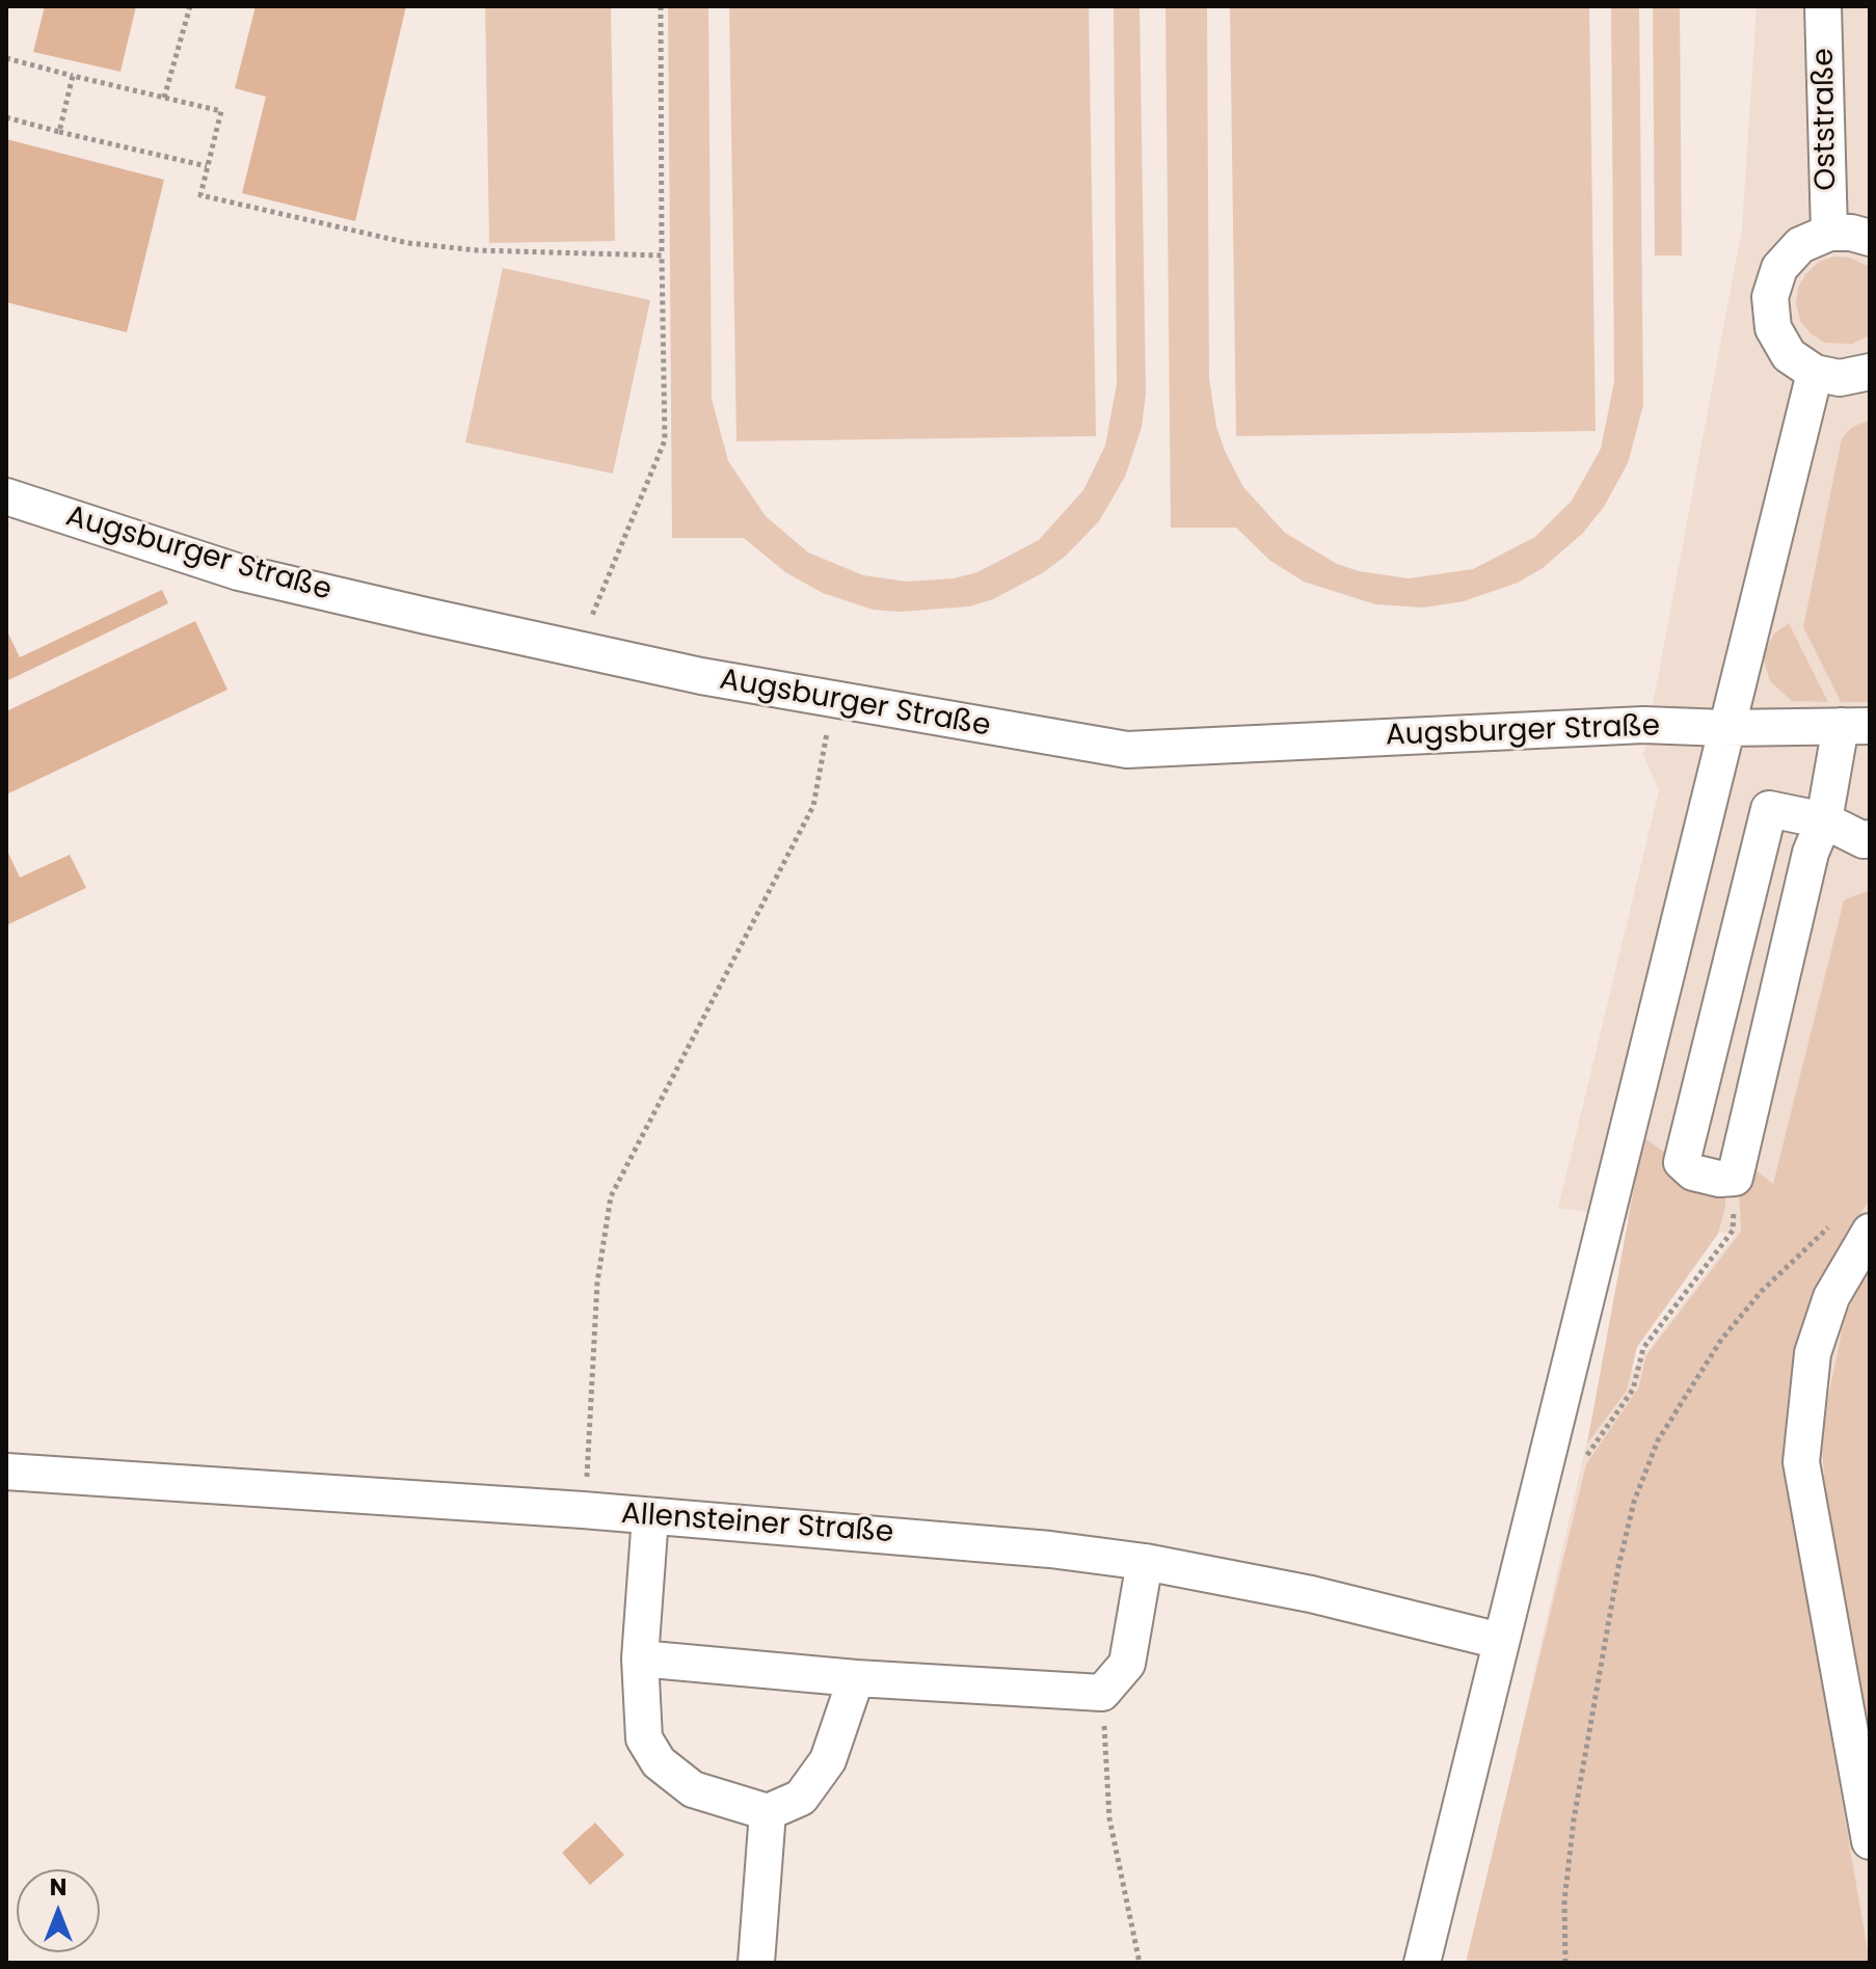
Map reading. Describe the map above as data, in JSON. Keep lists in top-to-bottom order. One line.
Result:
{"streets":{"lane":["Oststraße","Augsburger Straße","Allensteiner Straße"]},"north":"top"}
